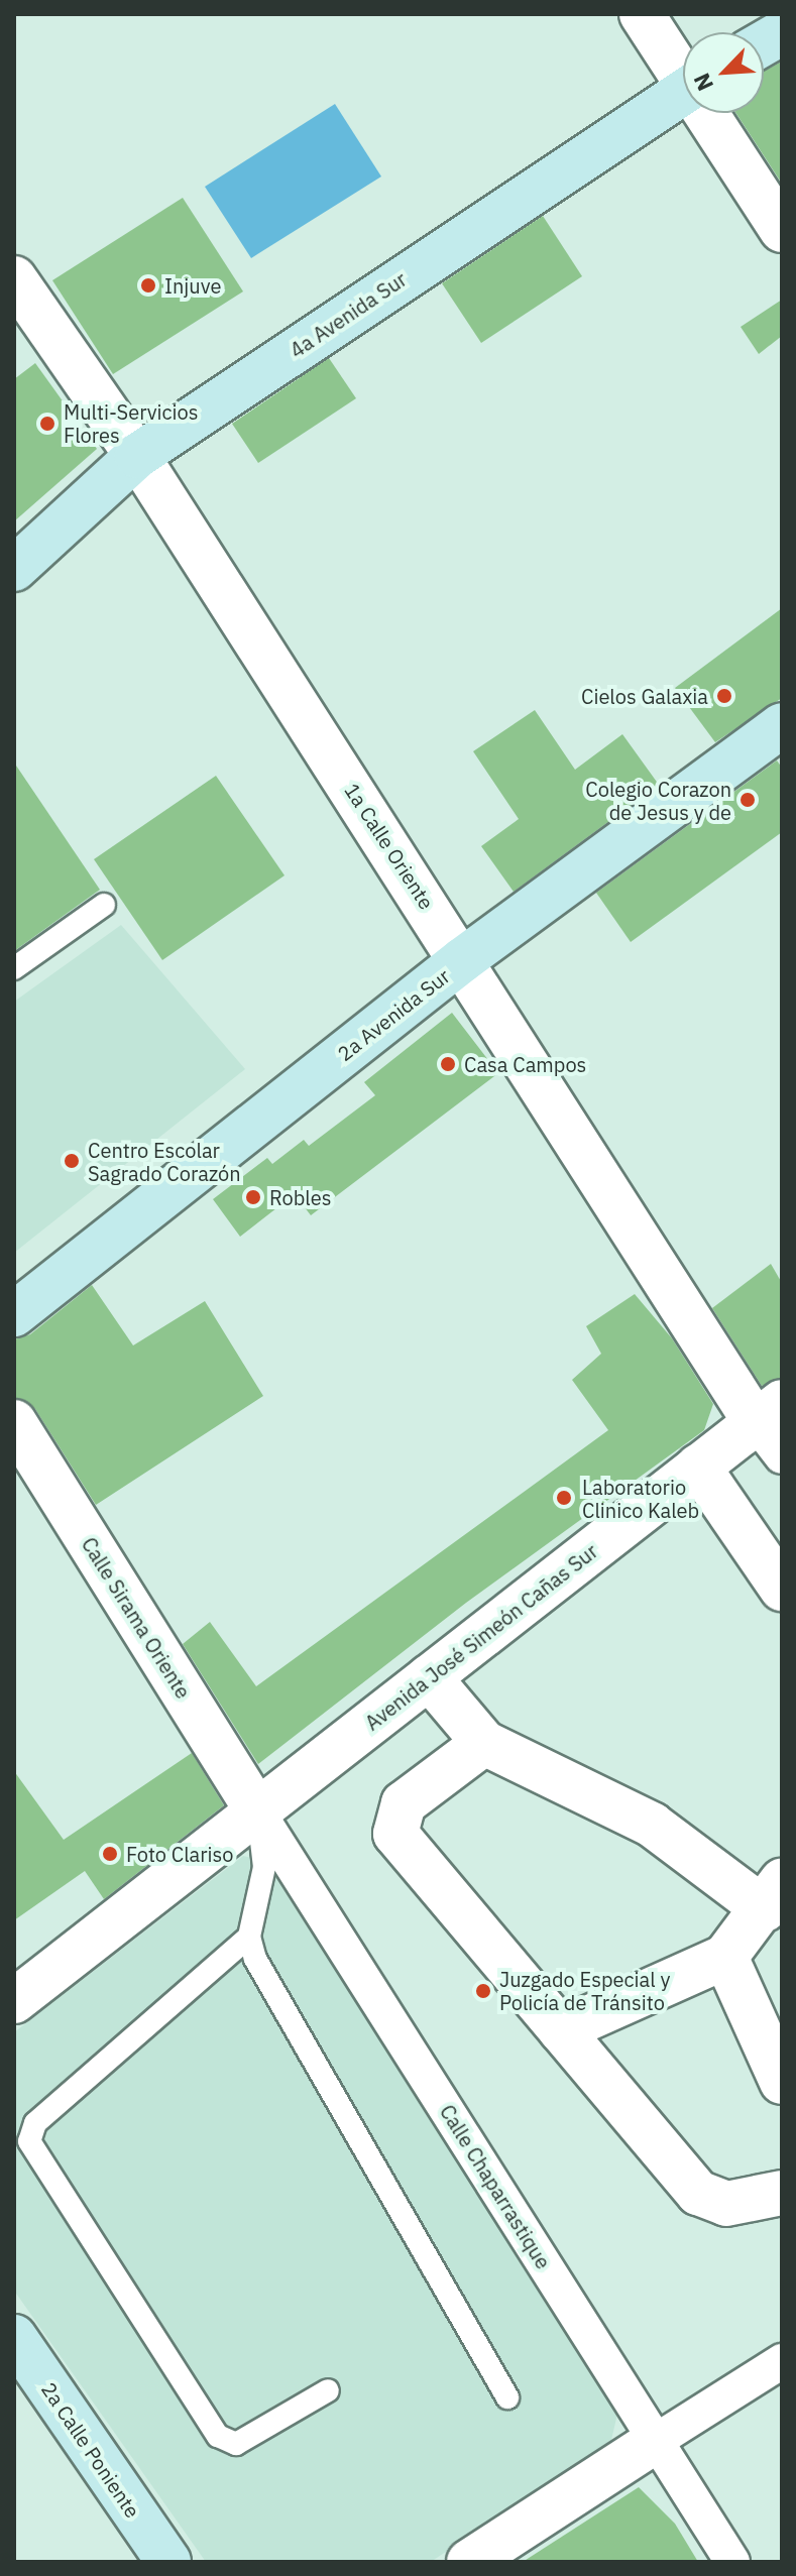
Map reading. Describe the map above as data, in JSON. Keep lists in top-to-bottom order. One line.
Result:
{"streets":{"main road":["4a Avenida Sur","2a Avenida Sur","2a Calle Poniente"],"street":["1a Calle Oriente","Calle Sirama Oriente","Avenida José Simeón Cañas Sur","Calle Chaparrastique"]},"crossings":[["4a Avenida Sur","1a Calle Oriente"],["1a Calle Oriente","2a Avenida Sur"],["1a Calle Oriente","Avenida José Simeón Cañas Sur"],["Calle Sirama Oriente","Avenida José Simeón Cañas Sur"],["Calle Sirama Oriente","Calle Chaparrastique"],["Avenida José Simeón Cañas Sur","Calle Chaparrastique"]],"places":["Injuve","Multi-Servicios Flores","Cielos Galaxia","Colegio Corazon de Jesus y de","Casa Campos","Centro Escolar Sagrado Corazón","Robles","Laboratorio Clinico Kaleb","Foto Clariso","Juzgado Especial y Policía de Tránsito"],"north":"bottom left"}
